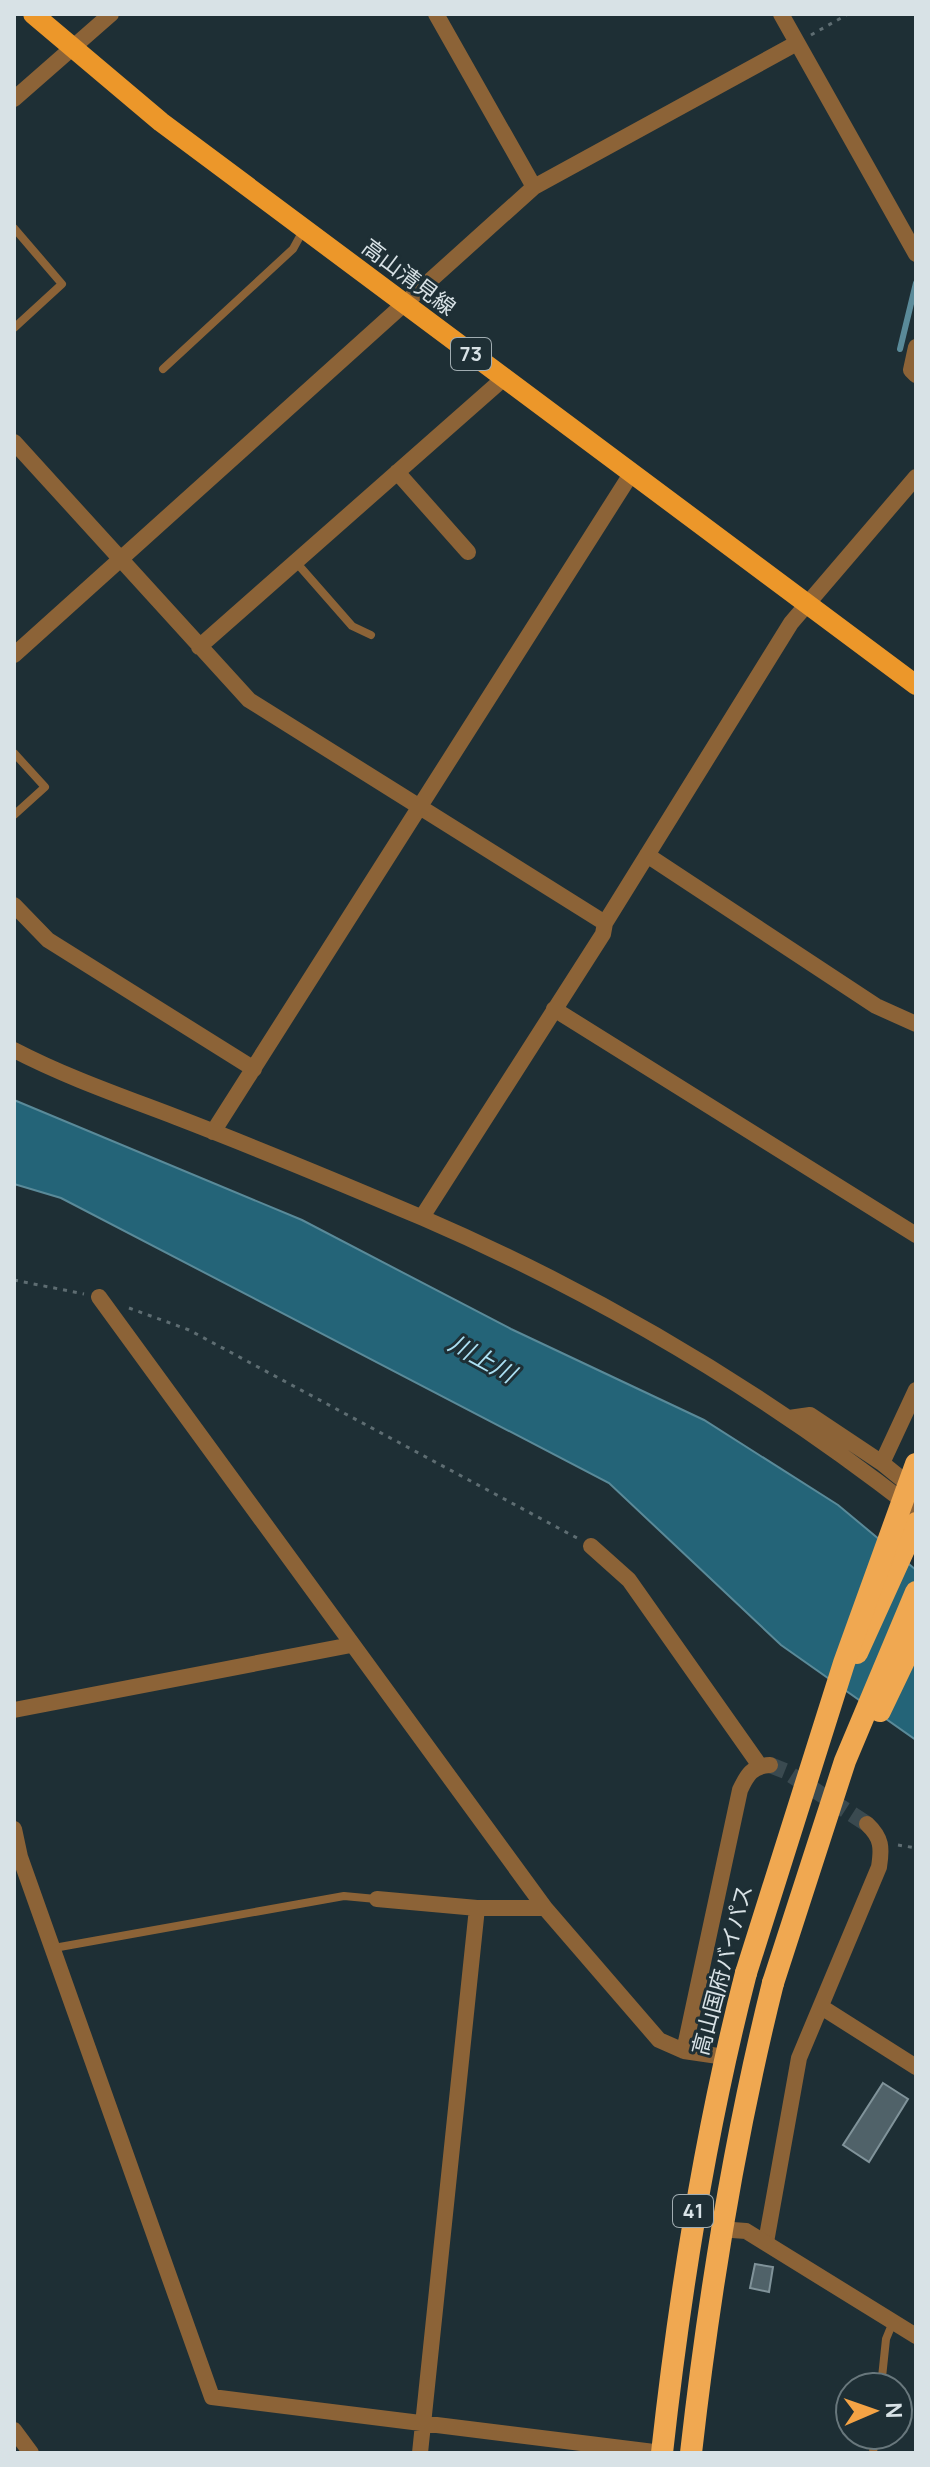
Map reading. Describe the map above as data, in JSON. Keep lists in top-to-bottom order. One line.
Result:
{"streets":{"highway":["高山国府バイパス","41"],"main road":["高山清見線","73"]},"crossings":[["高山国府バイパス","41"]],"water":["川上川"],"north":"right"}
